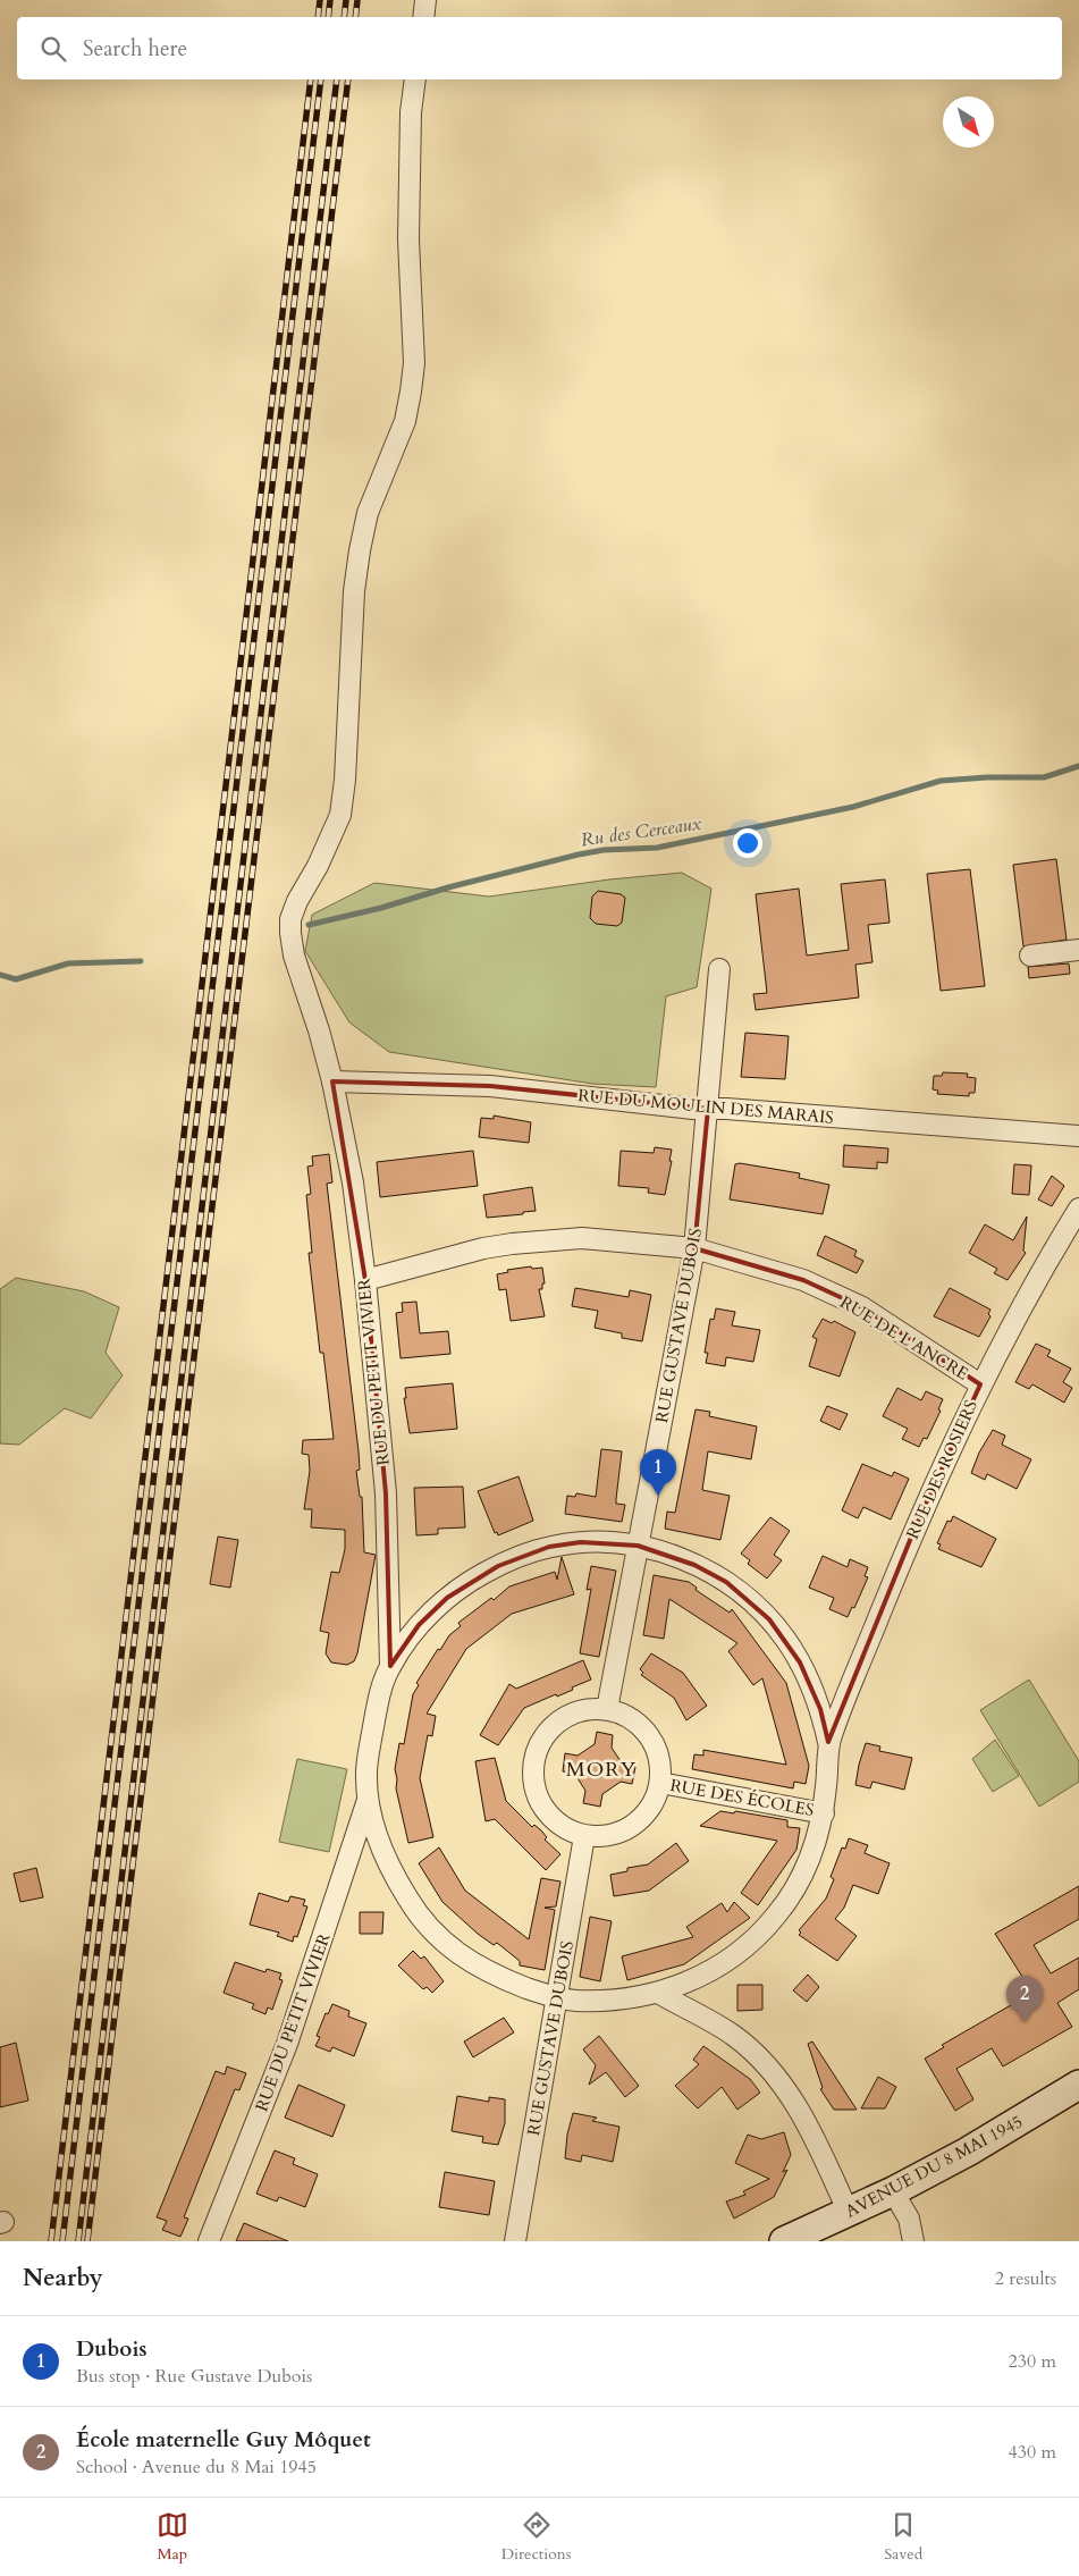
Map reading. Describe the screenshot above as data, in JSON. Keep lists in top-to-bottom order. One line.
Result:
{"streets":{"main road":["AVENUE DU 8 MAI 1945"],"street":["RUE DU MOULIN DES MARAIS","RUE GUSTAVE DUBOIS","RUE DE L'ANCRE","RUE DU PETIT VIVIER","RUE DES ROSIERS","RUE DES ÉCOLES"]},"crossings":[["RUE DU MOULIN DES MARAIS","RUE GUSTAVE DUBOIS"],["RUE DU MOULIN DES MARAIS","RUE DU PETIT VIVIER"],["RUE GUSTAVE DUBOIS","RUE DE L'ANCRE"],["RUE GUSTAVE DUBOIS","RUE DES ÉCOLES"],["RUE DE L'ANCRE","RUE DU PETIT VIVIER"],["RUE DE L'ANCRE","RUE DES ROSIERS"]],"districts":["MORY"],"water":["Ru des Cerceaux"],"north":"bottom right","page":{"search":"Search here","pins":["1","2"],"heading":["Nearby","2 results"],"list":[{"mark":"1","name":"Dubois","note":"Bus stop · Rue Gustave Dubois","value":"230 m"},{"mark":"2","name":"École maternelle Guy Môquet","note":"School · Avenue du 8 Mai 1945","value":"430 m"}],"nav":["Map","Directions","Saved"]}}
